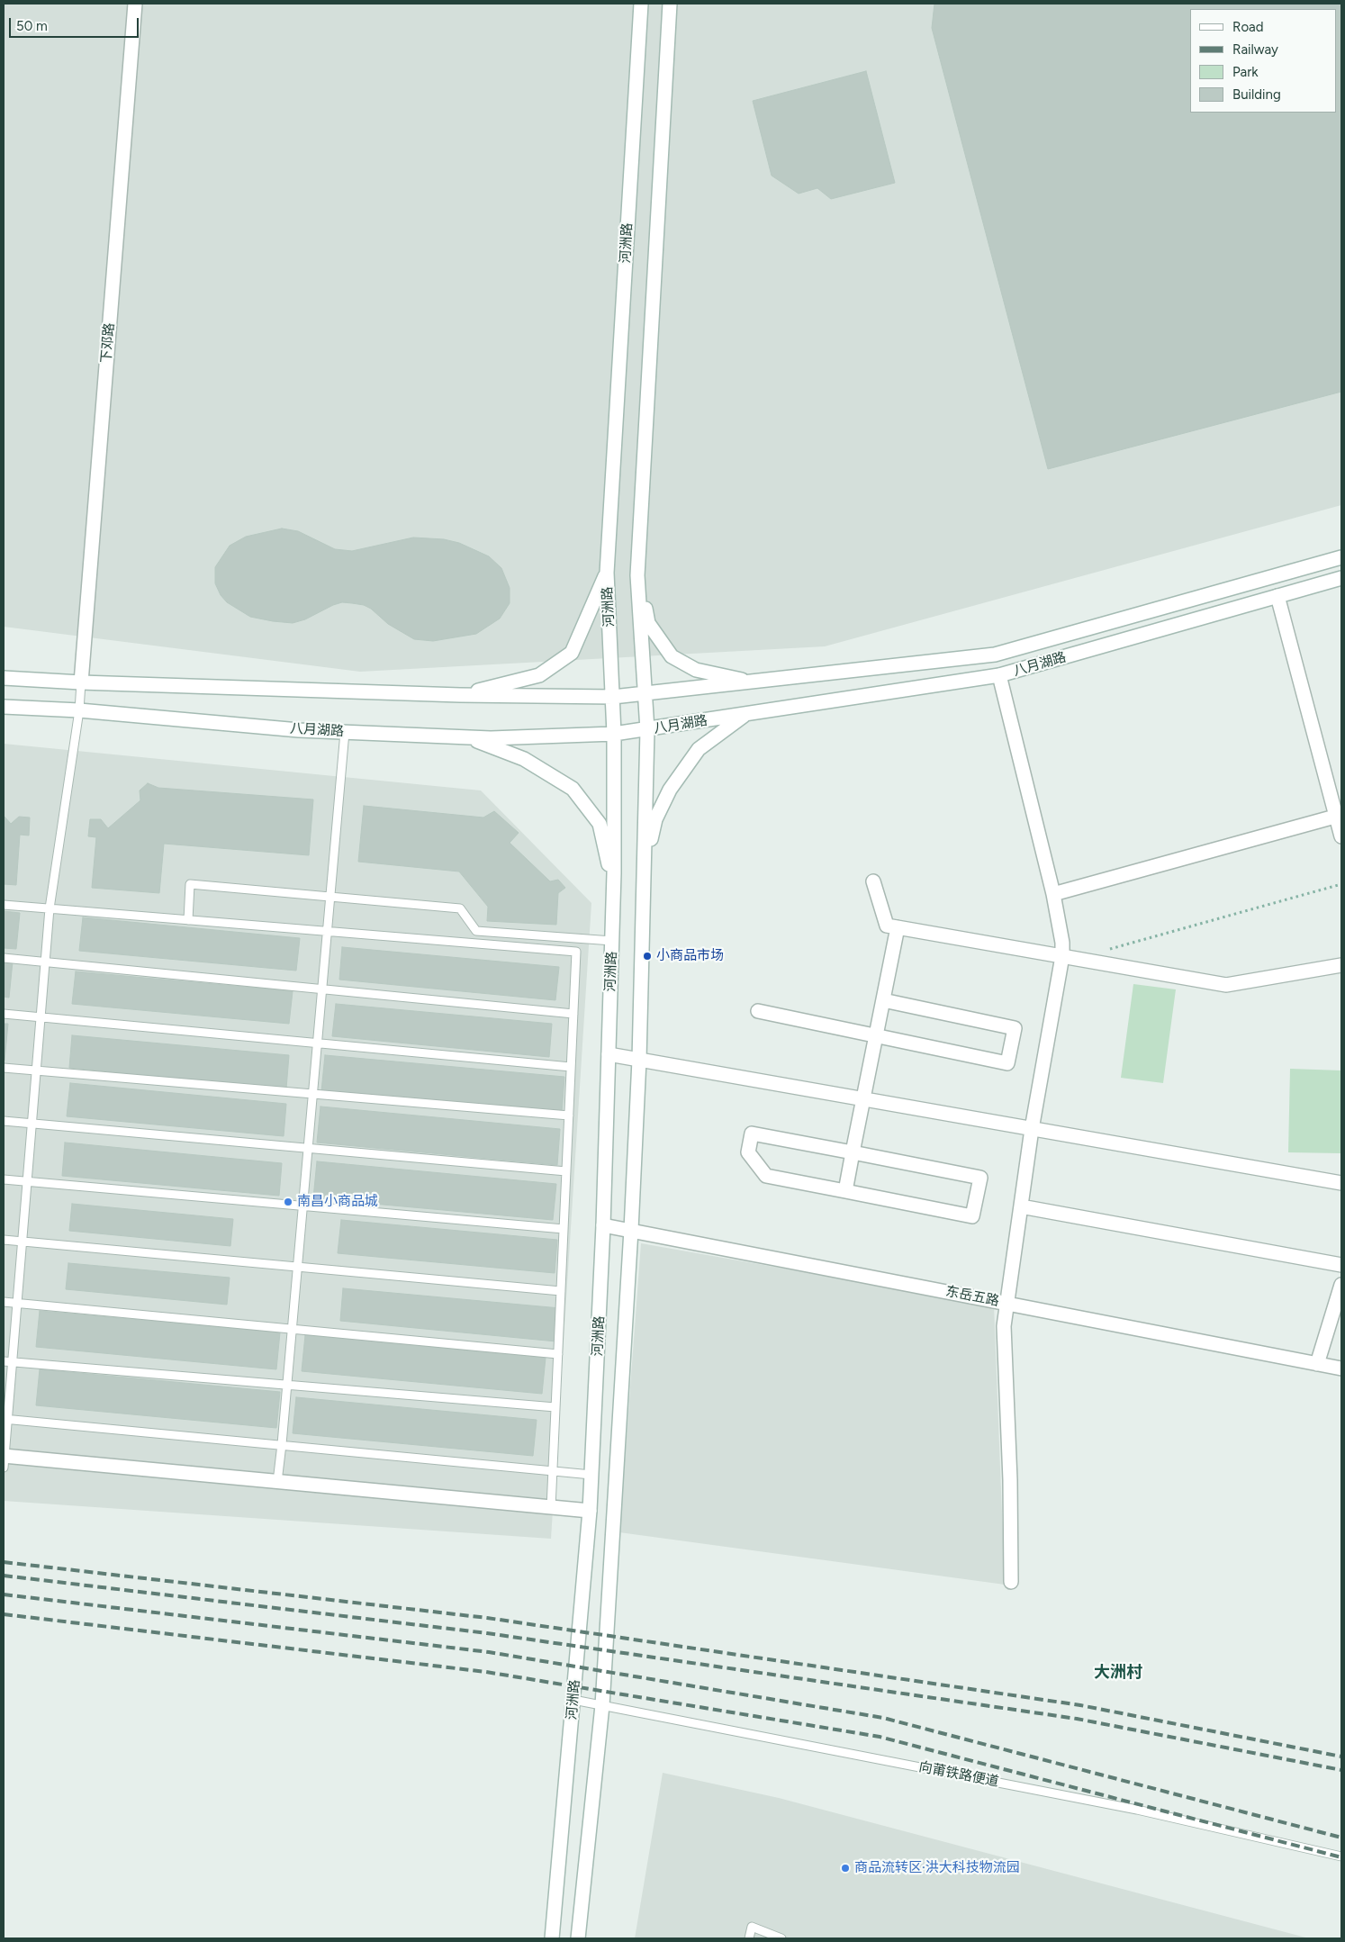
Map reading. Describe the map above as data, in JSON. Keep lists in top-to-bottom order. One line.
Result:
{"streets":{"main road":["河洲路","下邓路","八月湖路","东岳五路"],"lane":["向莆铁路便道"]},"crossings":[["河洲路","八月湖路"],["河洲路","东岳五路"],["河洲路","向莆铁路便道"],["下邓路","八月湖路"]],"districts":["大洲村"],"places":["小商品市场","南昌小商品城","商品流转区·洪大科技物流园"],"legend":["Road","Railway","Park","Building"],"scale_bar":"50 m"}
